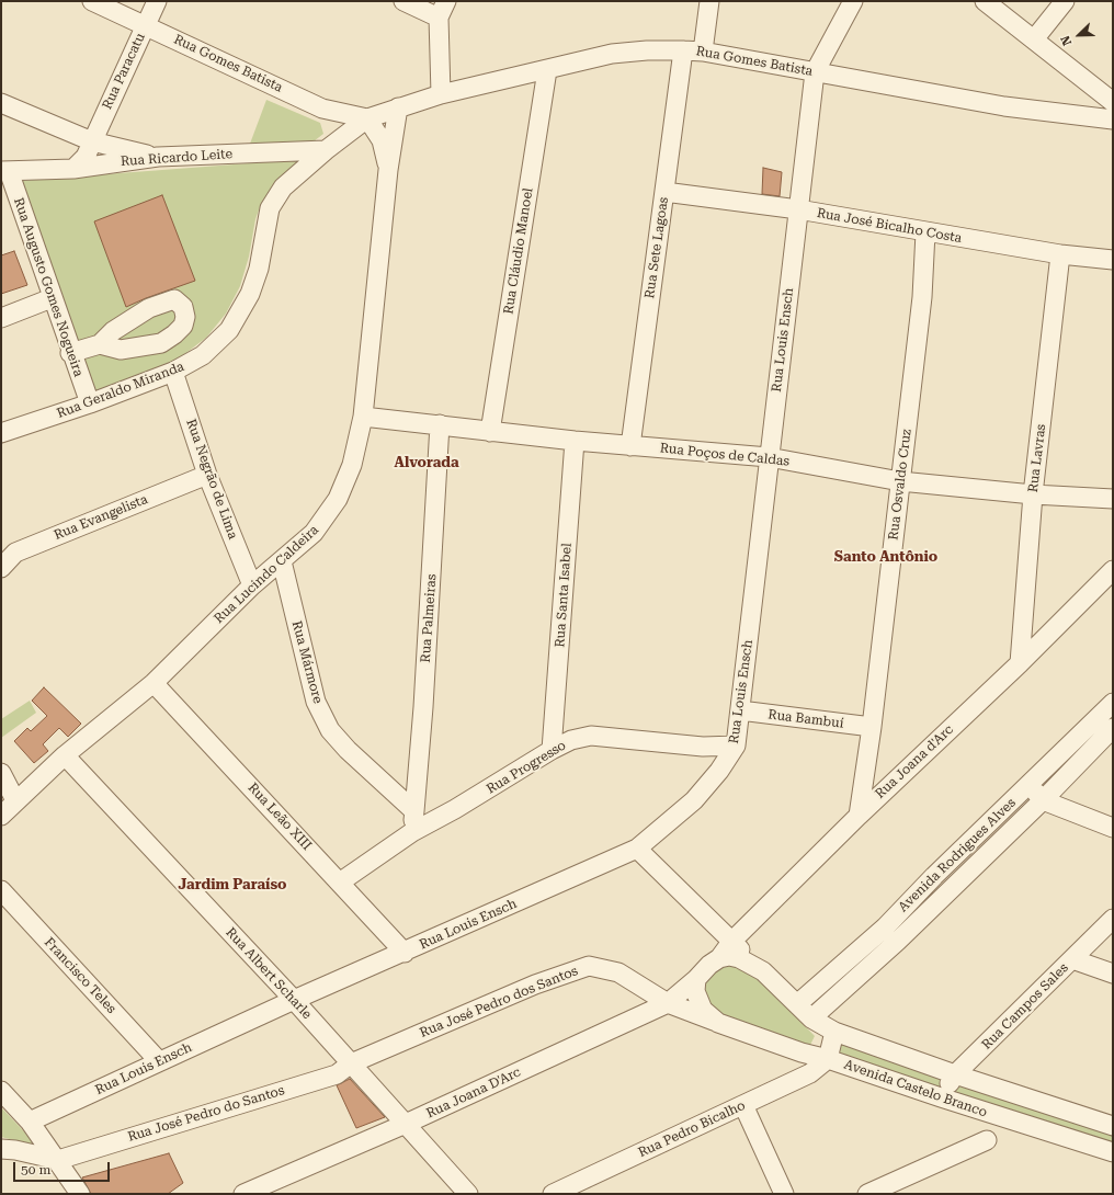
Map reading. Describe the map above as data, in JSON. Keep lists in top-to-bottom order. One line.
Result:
{"streets":{"street":["Rua Gomes Batista","Rua Paracatu","Rua Ricardo Leite","Rua José Bicalho Costa","Rua Sete Lagoas","Rua Cláudio Manoel","Rua Augusto Gomes Nogueira","Rua Louis Ensch","Rua Geraldo Miranda","Rua Poços de Caldas","Rua Lavras","Rua Negrão de Lima","Rua Osvaldo Cruz","Rua Evangelista","Rua Lucindo Caldeira","Rua Santa Isabel","Rua Palmeiras","Rua Mármore","Rua Bambuí","Rua Joana d'Arc","Rua Progresso","Rua Leão XIII","Avenida Rodrigues Alves","Rua Albert Scharle","Francisco Teles","Rua José Pedro dos Santos","Rua Campos Sales","Avenida Castelo Branco","Rua Joana D'Arc","Rua José Pedro do Santos","Rua Pedro Bicalho"]},"crossings":[["Rua Gomes Batista","Rua Paracatu"],["Rua Gomes Batista","Rua Sete Lagoas"],["Rua Gomes Batista","Rua Cláudio Manoel"],["Rua Gomes Batista","Rua Louis Ensch"],["Rua Gomes Batista","Rua Geraldo Miranda"],["Rua Gomes Batista","Rua Lucindo Caldeira"],["Rua Paracatu","Rua Ricardo Leite"],["Rua Ricardo Leite","Rua Augusto Gomes Nogueira"],["Rua Ricardo Leite","Rua Geraldo Miranda"],["Rua José Bicalho Costa","Rua Sete Lagoas"],["Rua José Bicalho Costa","Rua Louis Ensch"],["Rua José Bicalho Costa","Rua Lavras"],["Rua José Bicalho Costa","Rua Osvaldo Cruz"],["Rua Sete Lagoas","Rua Poços de Caldas"],["Rua Cláudio Manoel","Rua Poços de Caldas"],["Rua Augusto Gomes Nogueira","Rua Geraldo Miranda"],["Rua Louis Ensch","Rua Poços de Caldas"],["Rua Louis Ensch","Rua Bambuí"],["Rua Louis Ensch","Rua Progresso"],["Rua Louis Ensch","Rua Leão XIII"],["Rua Louis Ensch","Rua Albert Scharle"],["Rua Louis Ensch","Francisco Teles"],["Rua Louis Ensch","Avenida Castelo Branco"],["Rua Geraldo Miranda","Rua Negrão de Lima"],["Rua Geraldo Miranda","Rua Lucindo Caldeira"],["Rua Poços de Caldas","Rua Lavras"],["Rua Poços de Caldas","Rua Osvaldo Cruz"],["Rua Poços de Caldas","Rua Lucindo Caldeira"],["Rua Poços de Caldas","Rua Santa Isabel"],["Rua Poços de Caldas","Rua Palmeiras"],["Rua Lavras","Rua Joana d'Arc"],["Rua Negrão de Lima","Rua Evangelista"],["Rua Negrão de Lima","Rua Lucindo Caldeira"],["Rua Osvaldo Cruz","Rua Bambuí"],["Rua Osvaldo Cruz","Rua Joana d'Arc"],["Rua Lucindo Caldeira","Rua Mármore"],["Rua Lucindo Caldeira","Rua Leão XIII"],["Rua Lucindo Caldeira","Rua Albert Scharle"],["Rua Santa Isabel","Rua Progresso"],["Rua Palmeiras","Rua Mármore"],["Rua Joana d'Arc","Avenida Castelo Branco"],["Rua Progresso","Rua Leão XIII"],["Avenida Rodrigues Alves","Avenida Castelo Branco"],["Rua Albert Scharle","Rua José Pedro dos Santos"],["Rua Albert Scharle","Rua Joana D'Arc"],["Rua Albert Scharle","Rua José Pedro do Santos"],["Rua José Pedro dos Santos","Avenida Castelo Branco"],["Rua José Pedro dos Santos","Rua Joana D'Arc"],["Rua José Pedro dos Santos","Rua José Pedro do Santos"],["Rua Campos Sales","Avenida Castelo Branco"],["Avenida Castelo Branco","Rua Joana D'Arc"],["Avenida Castelo Branco","Rua Pedro Bicalho"]],"districts":["Alvorada","Santo Antônio","Jardim Paraíso"],"scale_bar":"50 m","north":"bottom left"}
